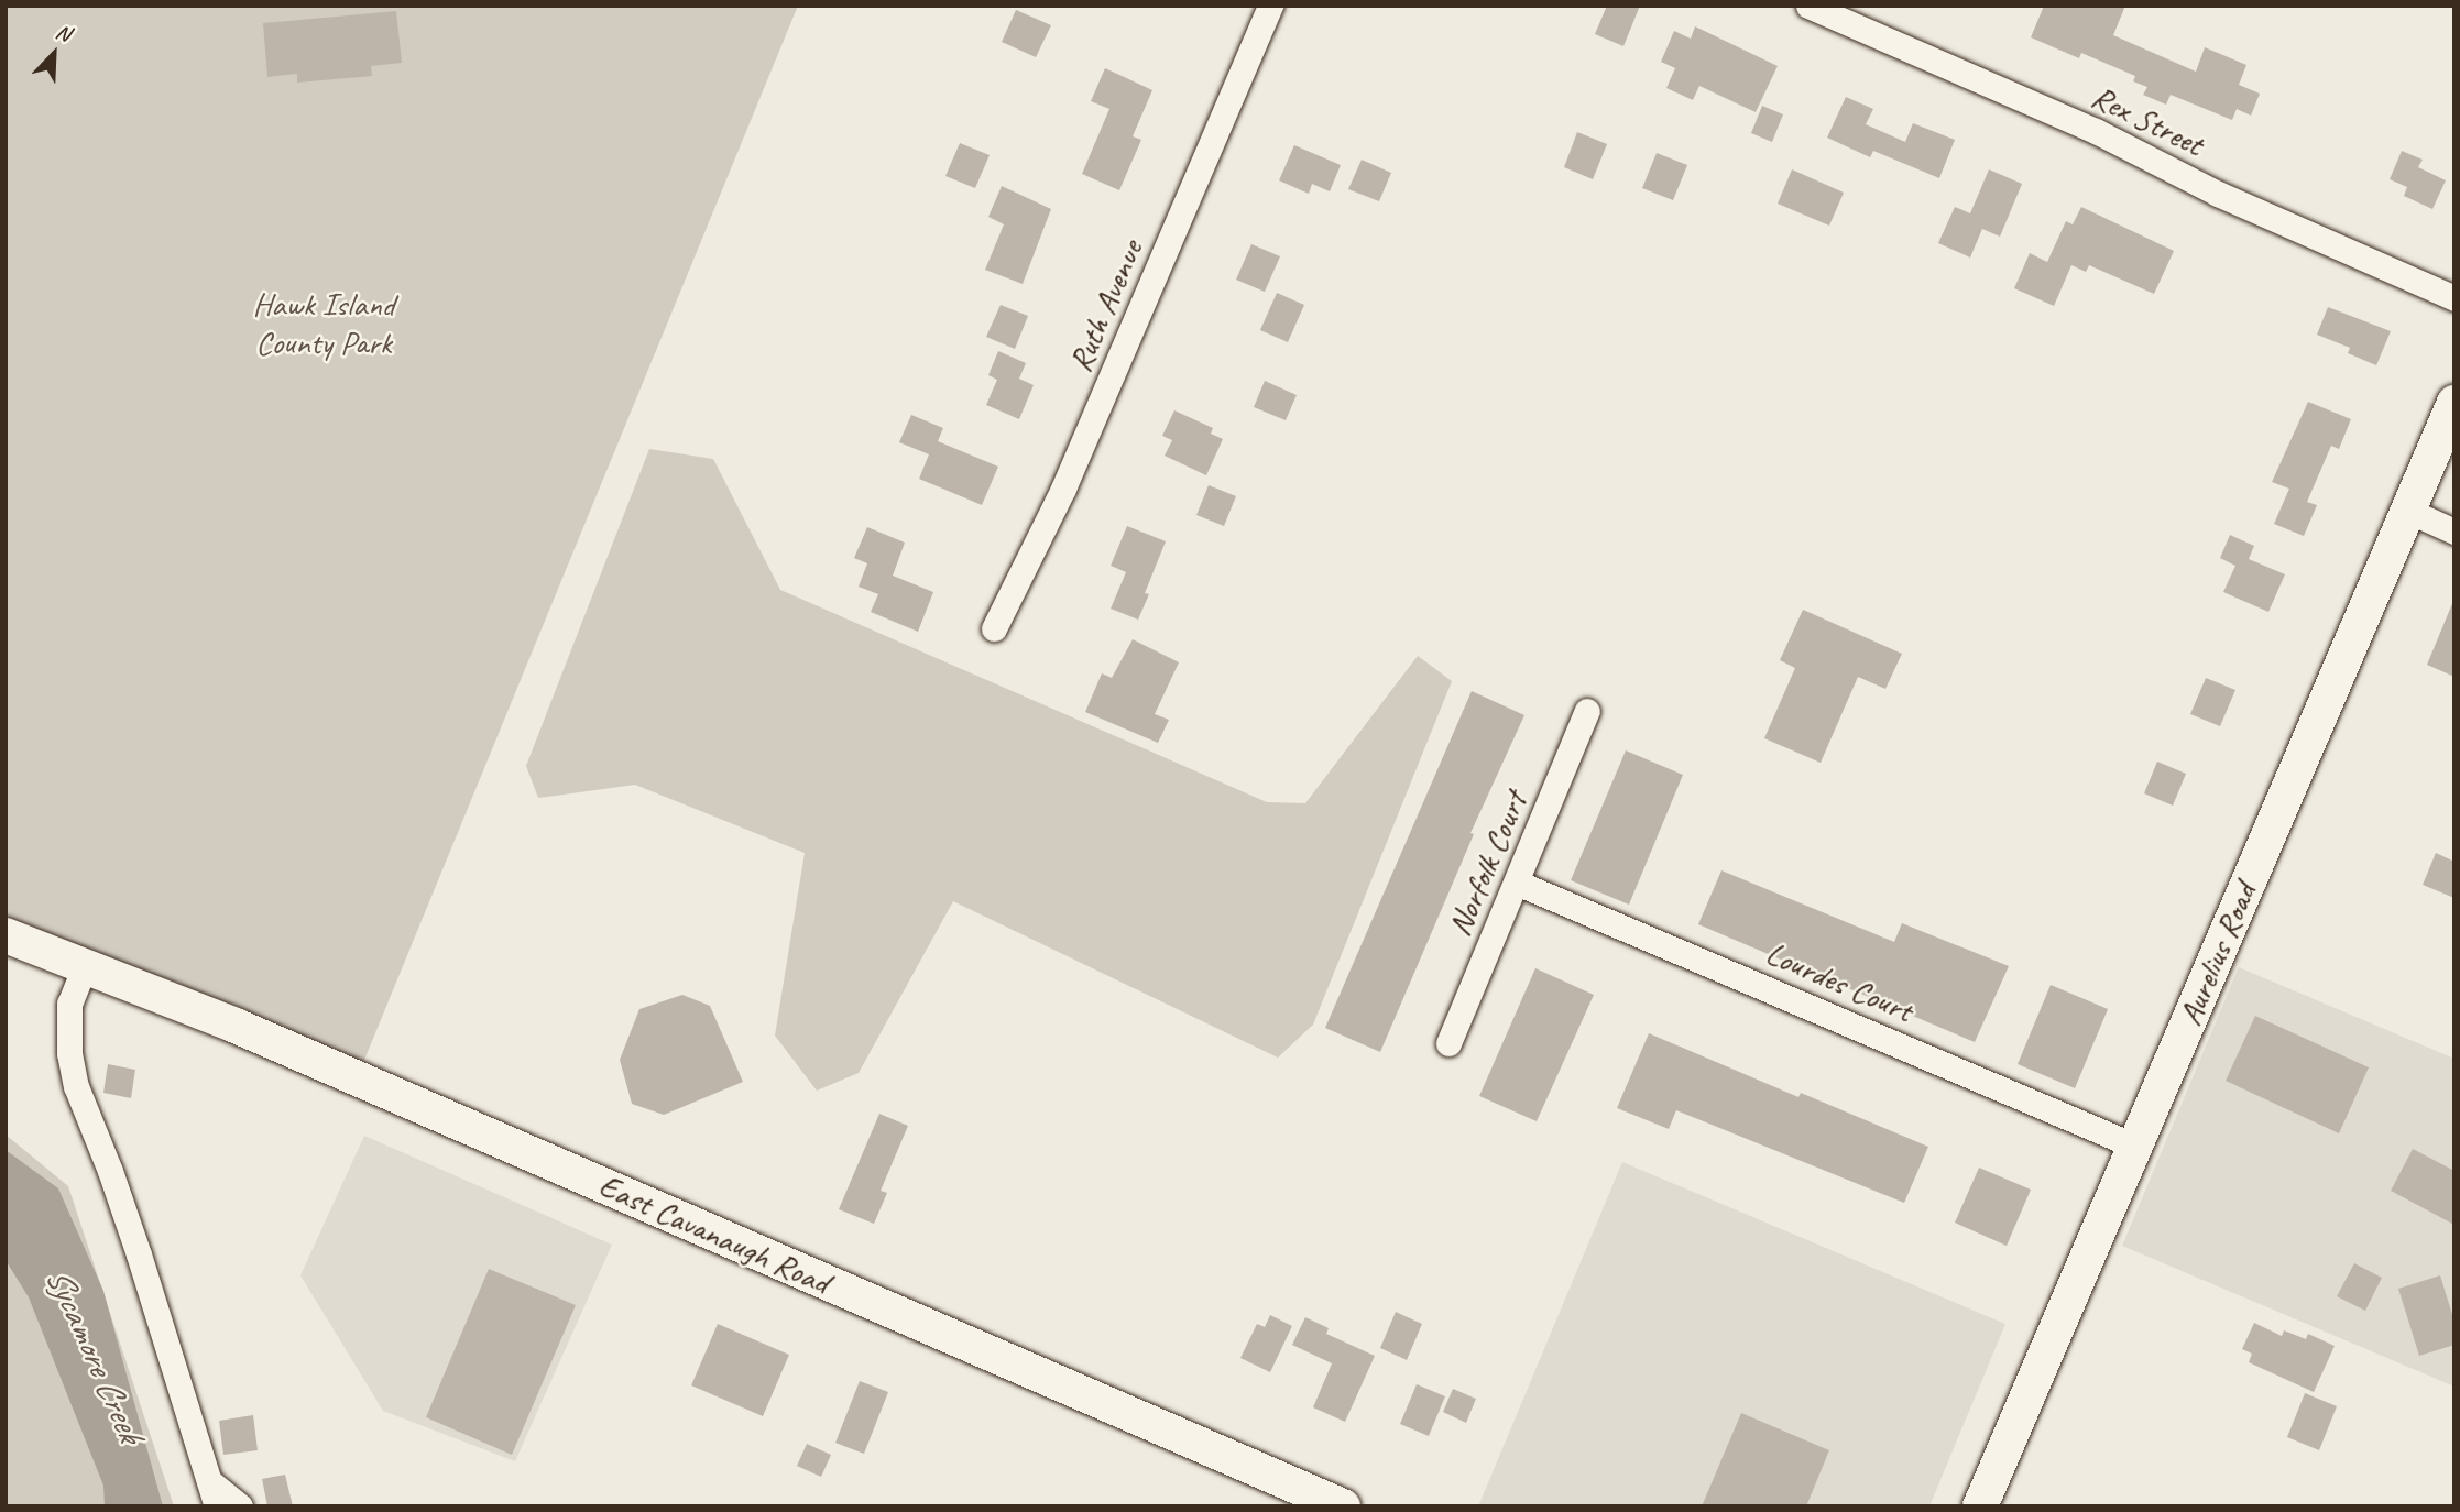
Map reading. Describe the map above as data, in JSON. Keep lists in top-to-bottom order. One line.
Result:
{"streets":{"street":["Rex Street","Ruth Avenue","Norfolk Court","Aurelius Road","Lourdes Court","East Cavanaugh Road"]},"crossings":[["Norfolk Court","Lourdes Court"],["Aurelius Road","Lourdes Court"]],"water":["Sycamore Creek"],"parks":["Hawk Island County Park"],"north":"top right"}
